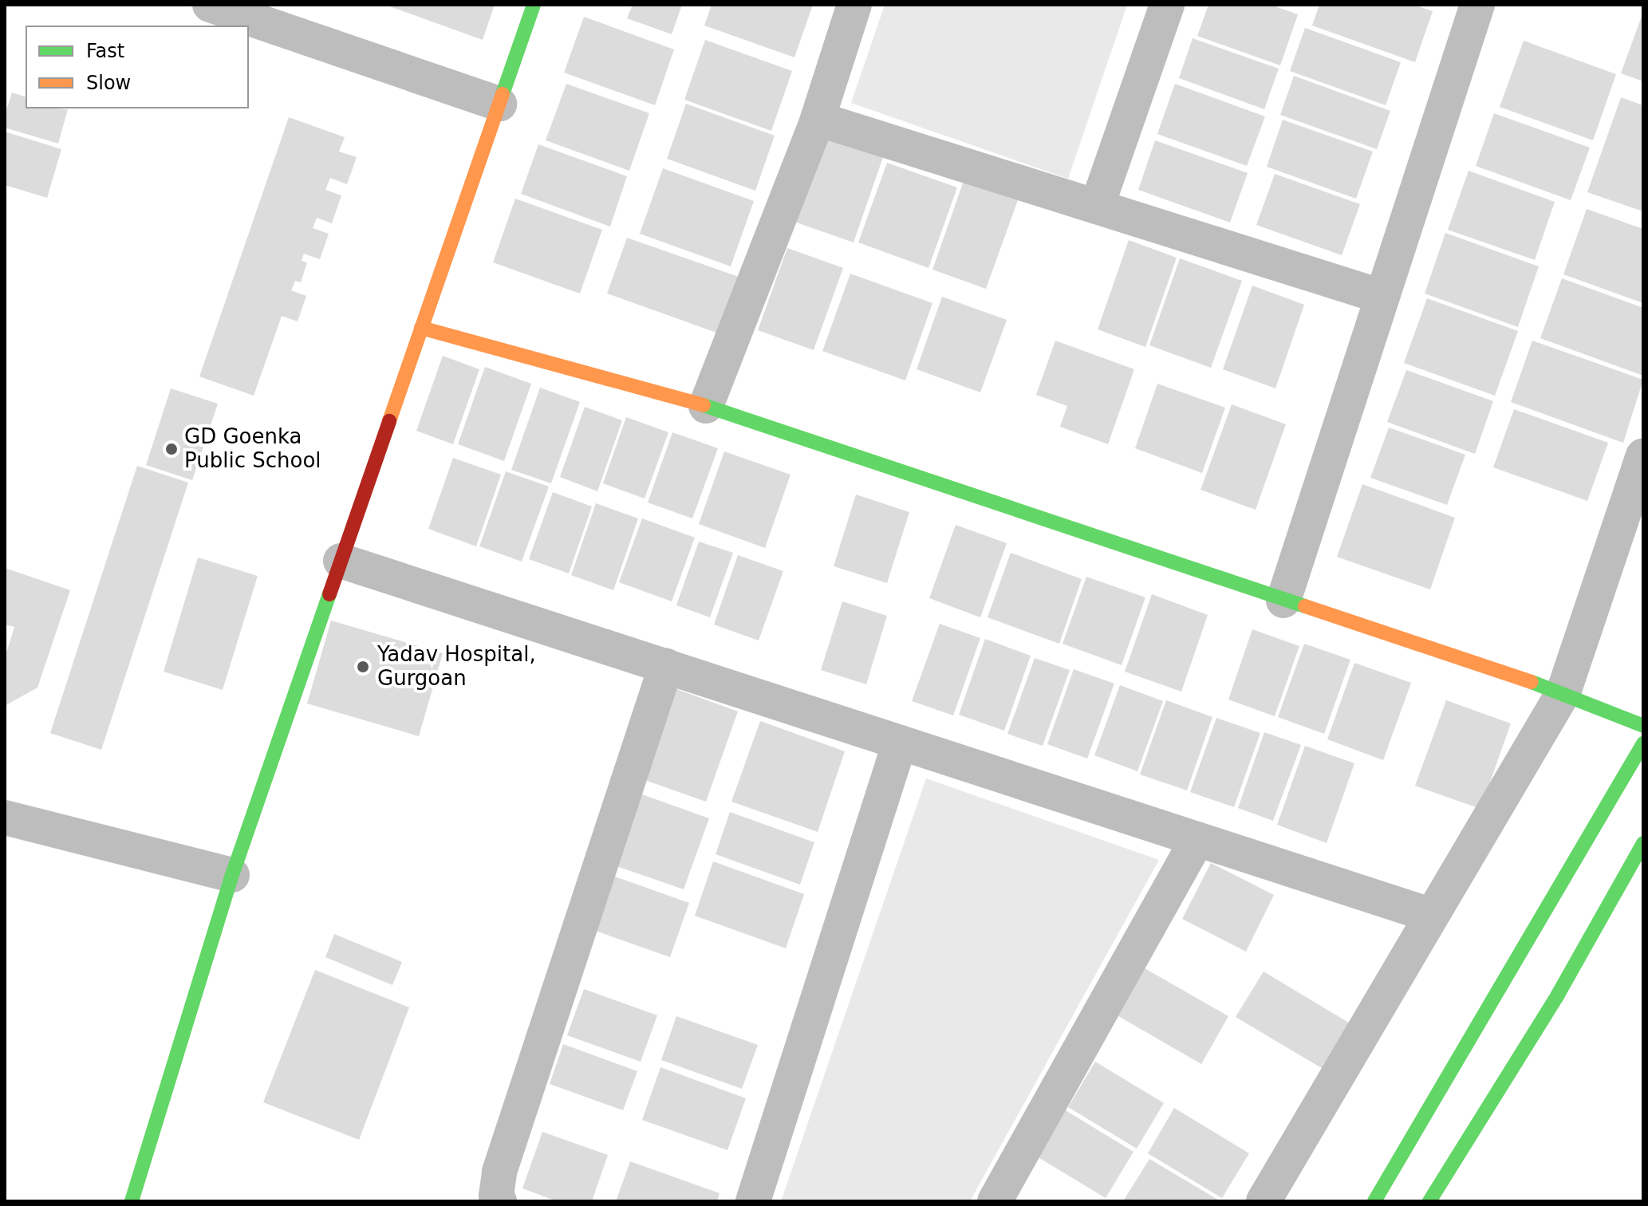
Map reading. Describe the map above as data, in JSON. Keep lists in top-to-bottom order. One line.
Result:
{"places":["GD Goenka Public School","Yadav Hospital, Gurgoan"],"legend":["Fast","Slow"]}
